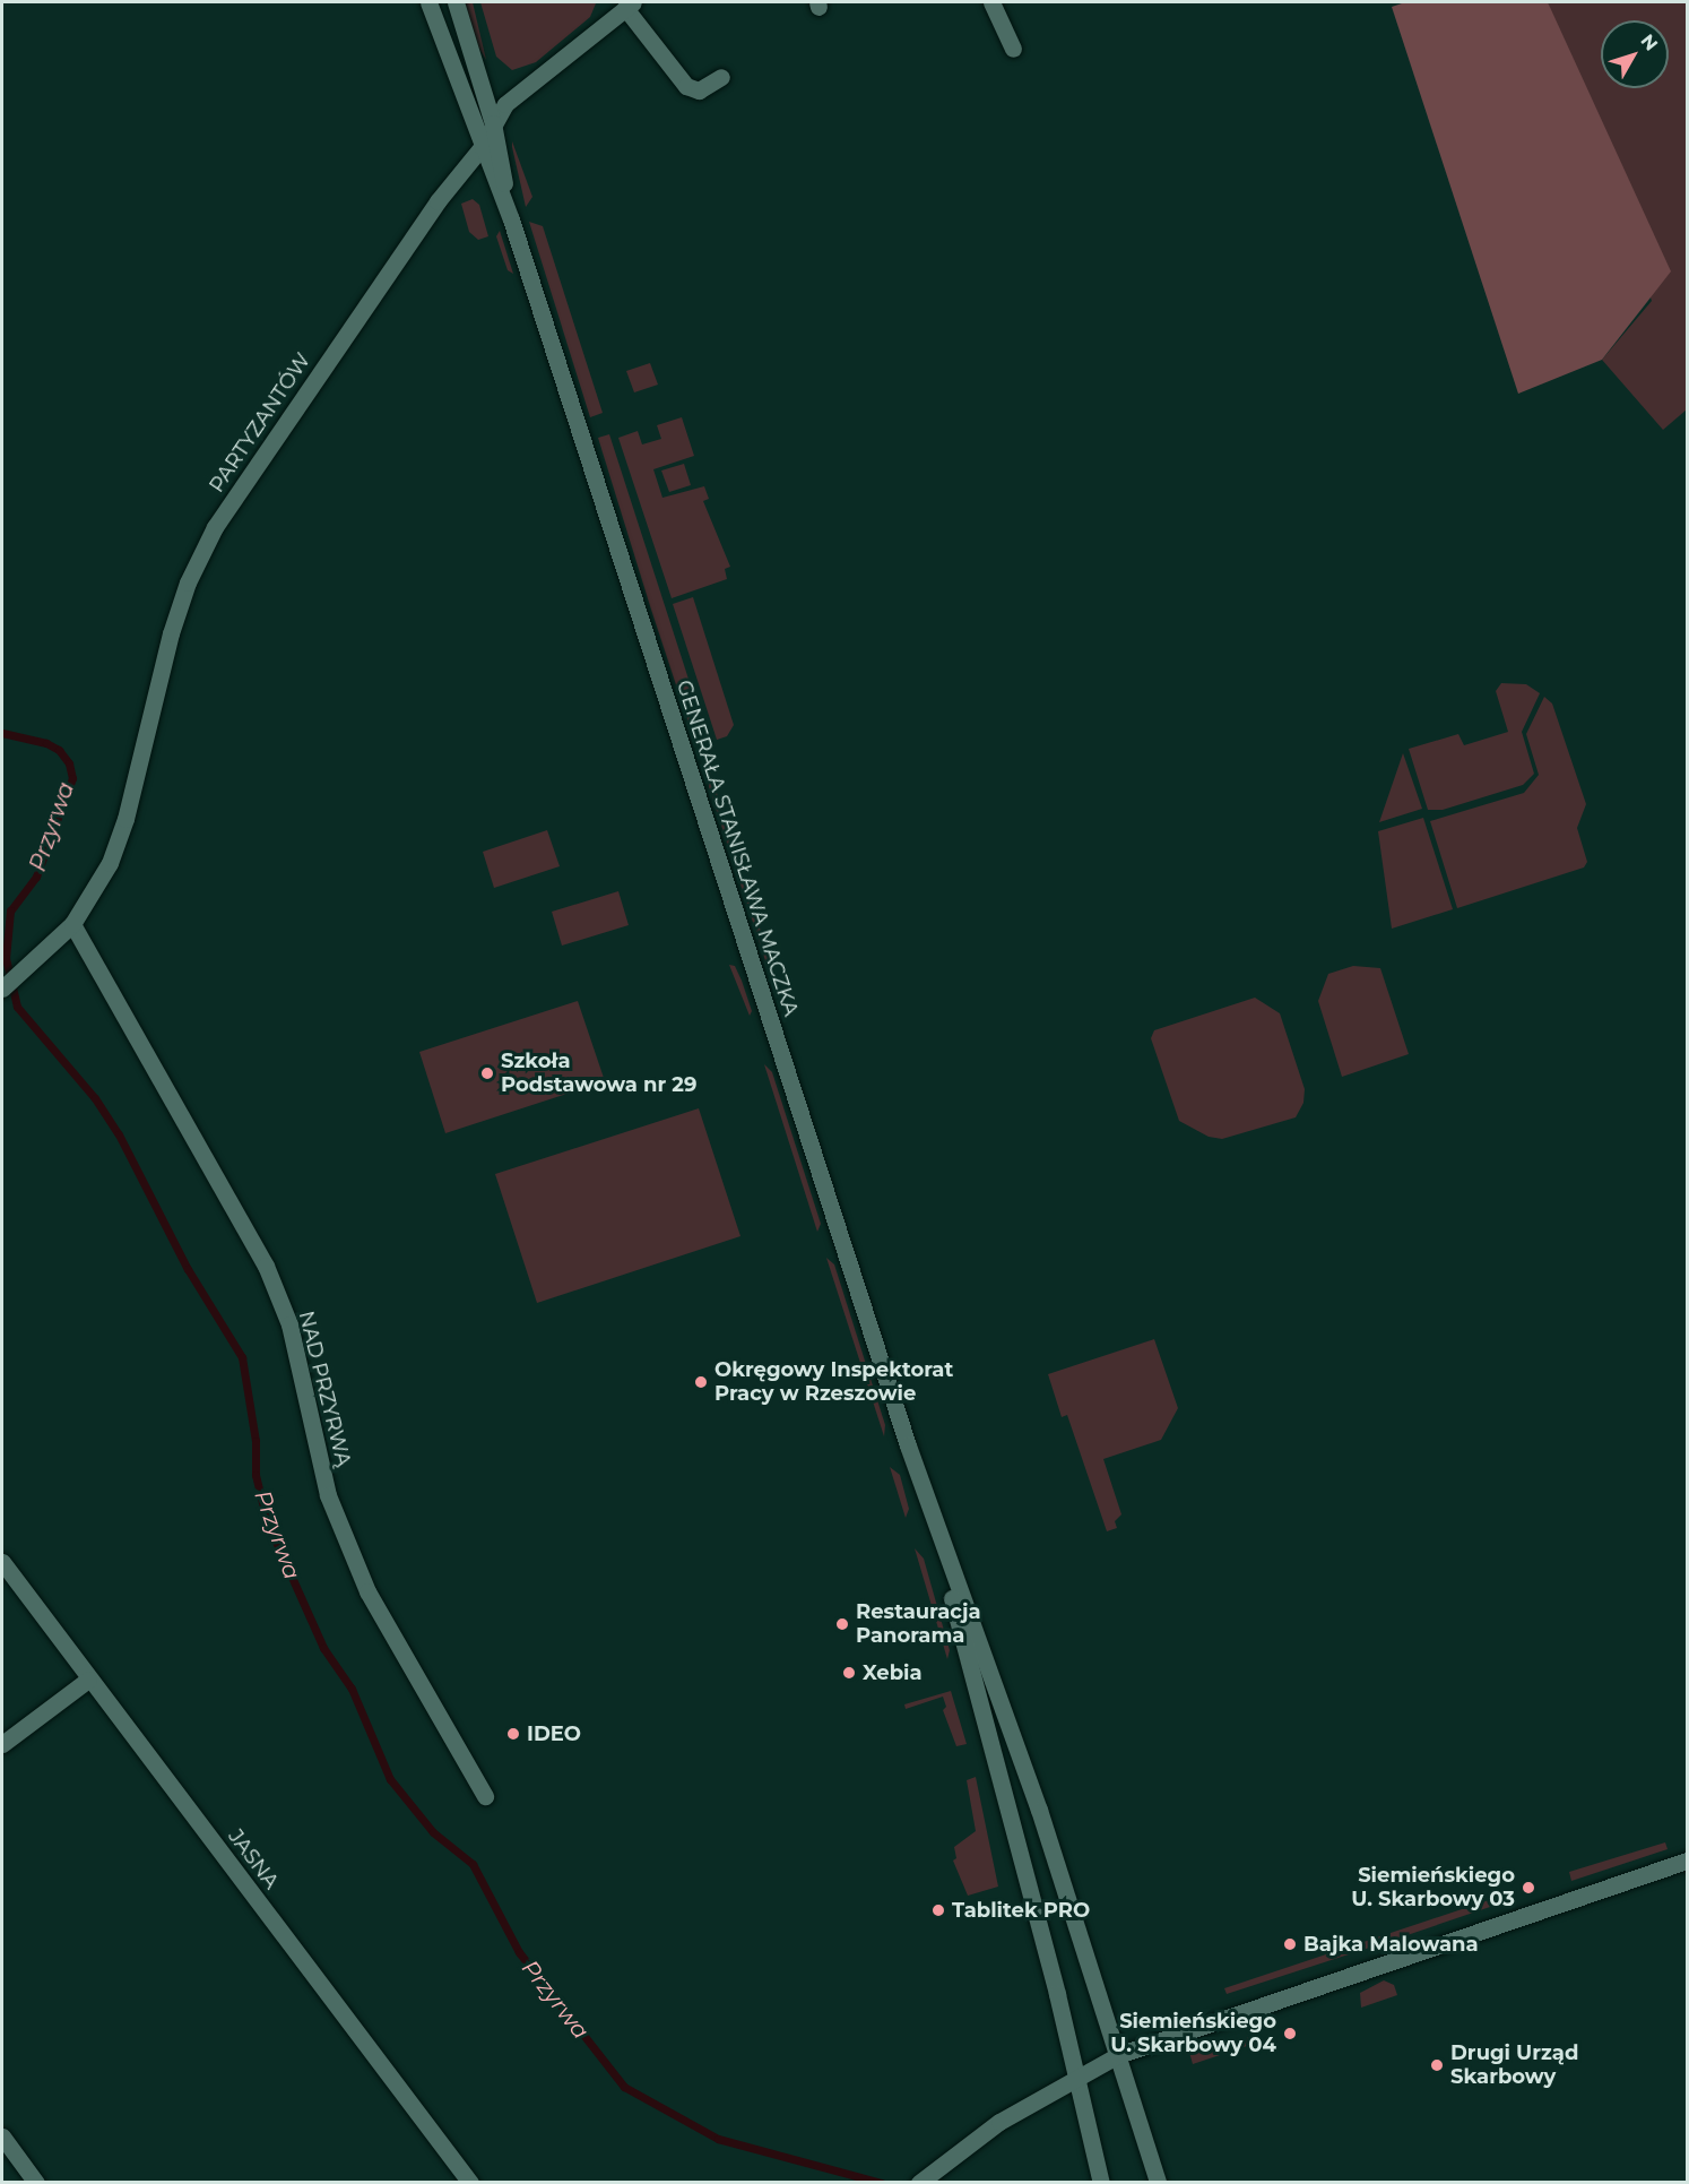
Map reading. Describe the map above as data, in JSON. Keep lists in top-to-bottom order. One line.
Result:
{"streets":{"street":["PARTYZANTÓW","GENERAŁA STANISŁAWA MACZKA","NAD PRZYRWĄ","JASNA"]},"crossings":[["PARTYZANTÓW","GENERAŁA STANISŁAWA MACZKA"],["PARTYZANTÓW","NAD PRZYRWĄ"]],"water":["Przyrwa"],"places":["Szkoła Podstawowa nr 29","Okręgowy Inspektorat Pracy w Rzeszowie","Restauracja Panorama","Xebia","IDEO","Siemieńskiego U. Skarbowy 03","Tablitek PRO","Bajka Malowana","Siemieńskiego U. Skarbowy 04","Drugi Urząd Skarbowy"],"north":"top right"}
